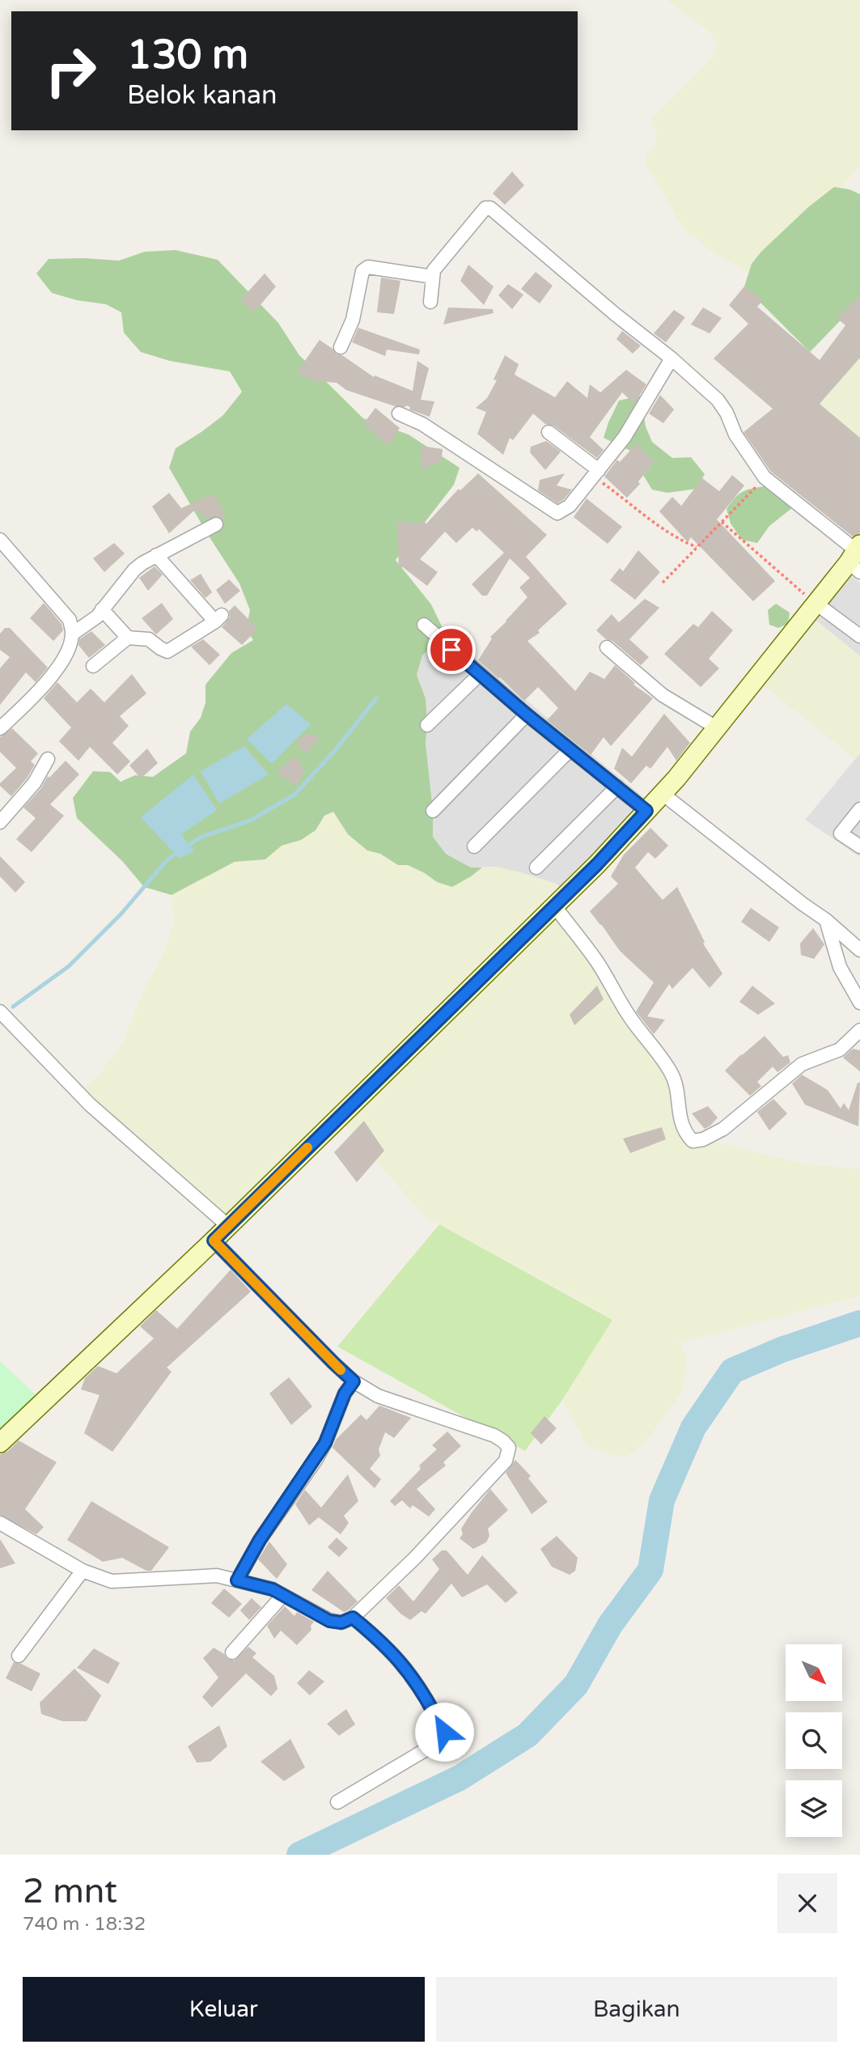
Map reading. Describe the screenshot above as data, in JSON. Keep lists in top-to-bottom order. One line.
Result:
{"north":"bottom right","page":{"turn":["130 m","Belok kanan"],"heading":["2 mnt","740 m · 18:32"],"buttons":["Keluar","Bagikan"]}}
